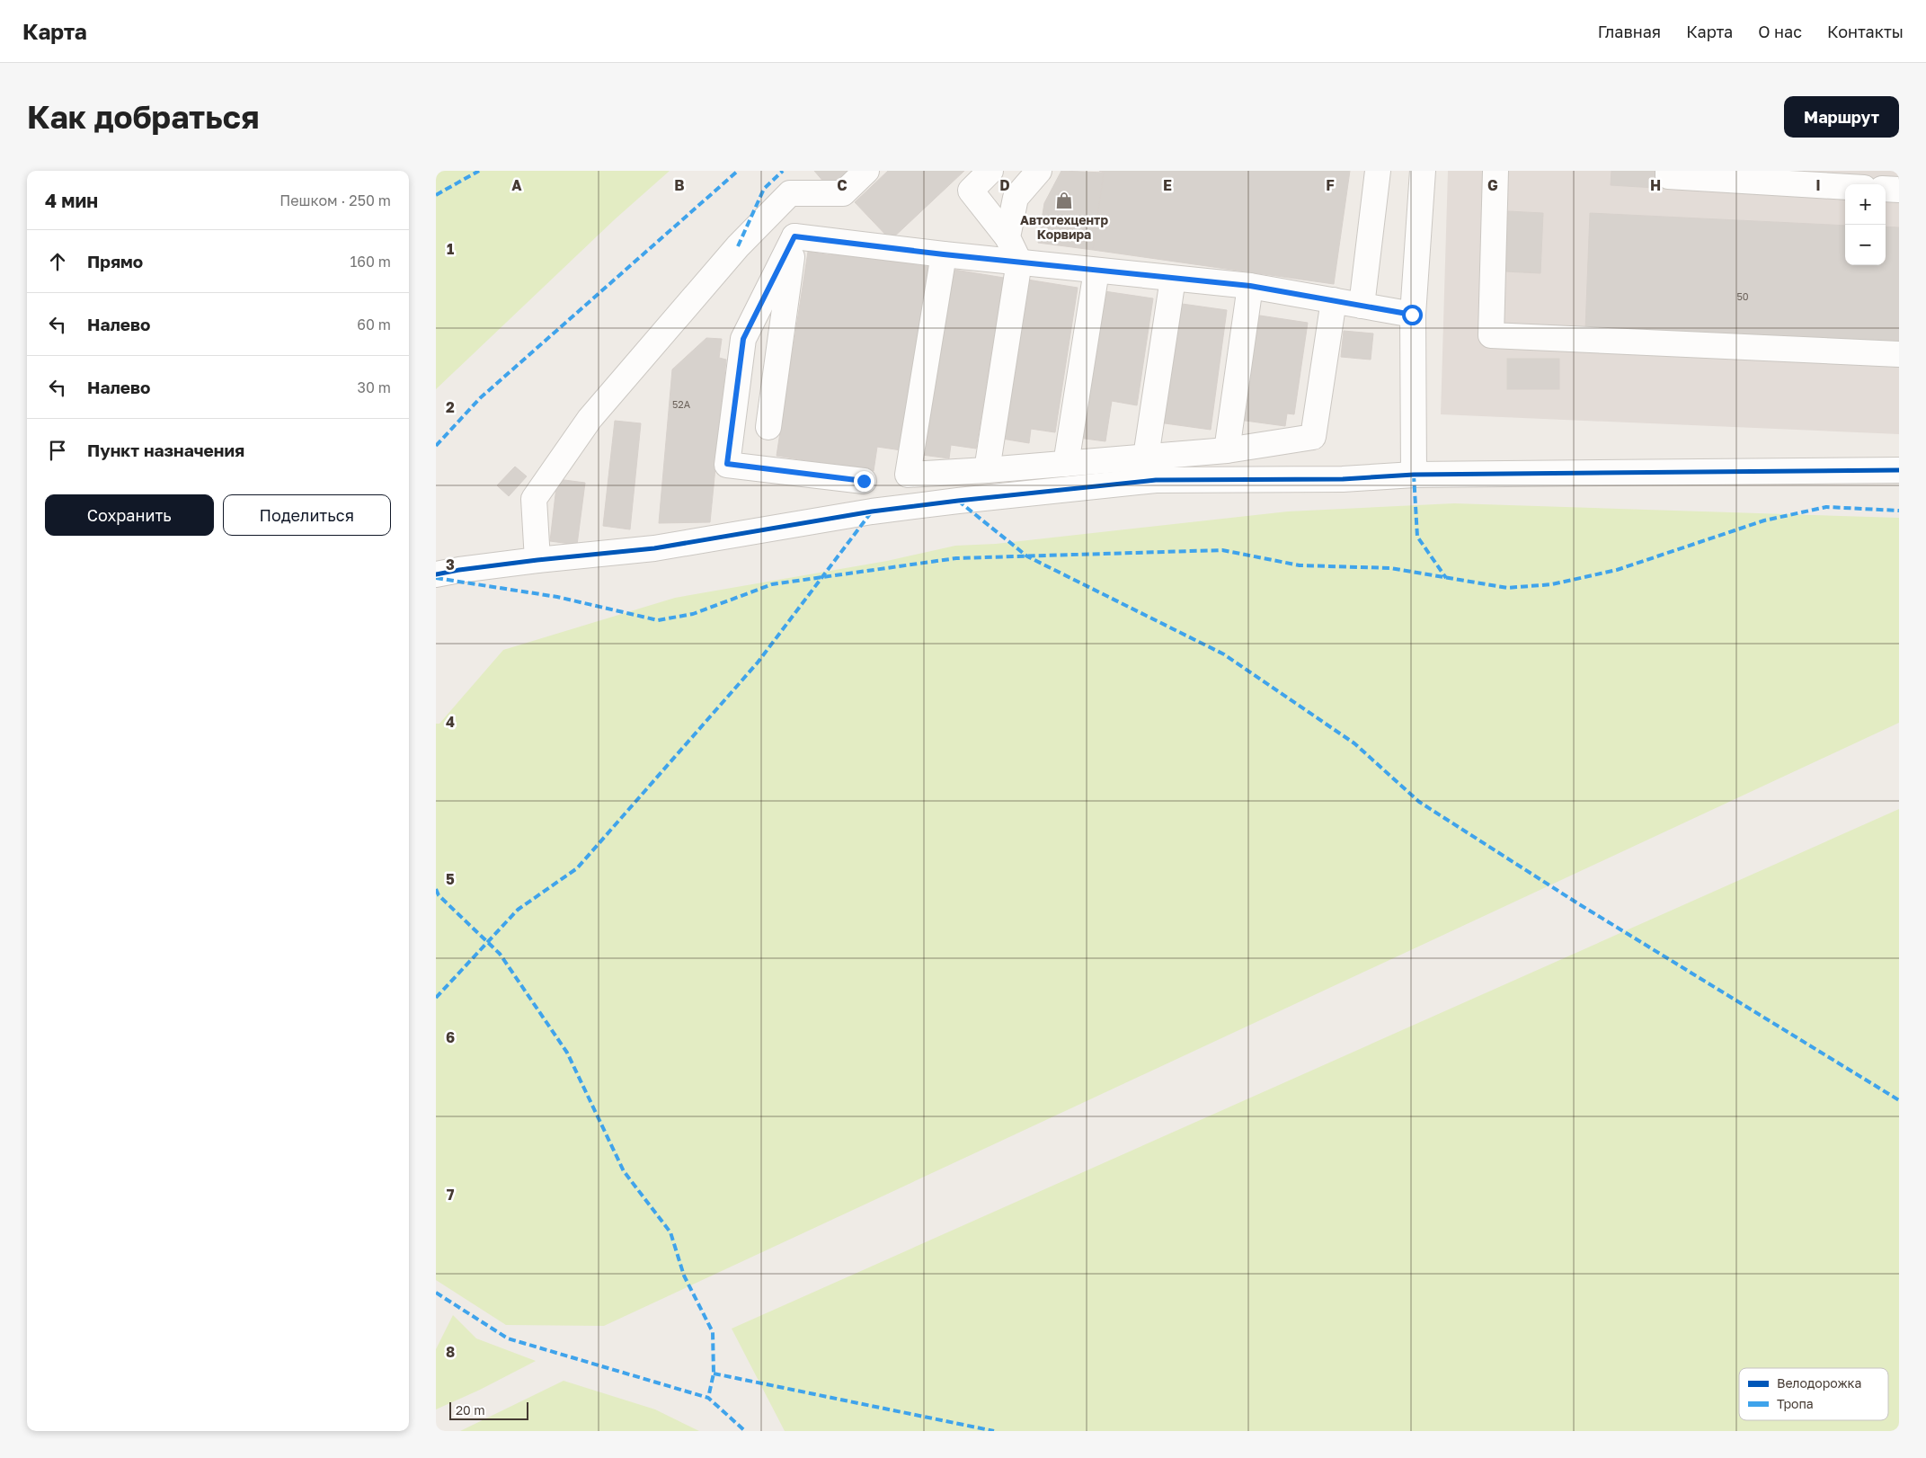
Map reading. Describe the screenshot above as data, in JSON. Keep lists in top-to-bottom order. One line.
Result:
{"places":{"shop":["Автотехцентр Корвира"]},"house_numbers":["50","52А"],"legend":["Велодорожка","Тропа"],"scale_bar":"20 m","page":{"header":"Карта","nav":["Главная","Карта","О нас","Контакты"],"buttons":["Маршрут",["Сохранить","Поделиться"]],"title":"Как добраться","heading":["4 мин","Пешком · 250 m"],"map_buttons":["+","−"],"list":[["Прямо","160 m"],["Налево","60 m"],["Налево","30 m"],"Пункт назначения"],"scale":"20 m"},"grid":{"columns":["A","B","C","D","E","F","G","H","I"],"rows":["1","2","3","4","5","6","7","8"]}}
